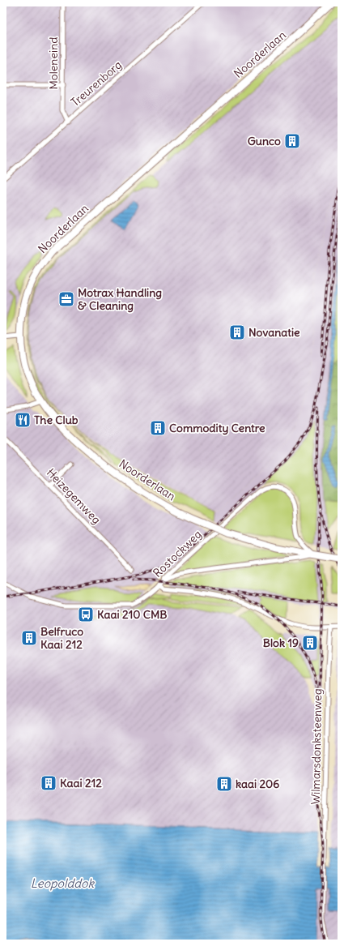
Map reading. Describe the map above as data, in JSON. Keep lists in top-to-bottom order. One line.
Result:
{"streets":{"main road":["Noorderlaan"],"street":["Moleneind","Treurenborg","Heizegemweg","Rostockweg","Wilmarsdonksteenweg"]},"crossings":[["Noorderlaan","Rostockweg"],["Moleneind","Treurenborg"]],"water":["Leopolddok"],"places":{"building":["Gunco","Novanatie","Commodity Centre","Belfruco Kaai 212","Blok 19","Kaai 212","kaai 206"],"office":["Motrax Handling & Cleaning"],"restaurant":["The Club"],"bus stop":["Kaai 210 CMB"]}}
